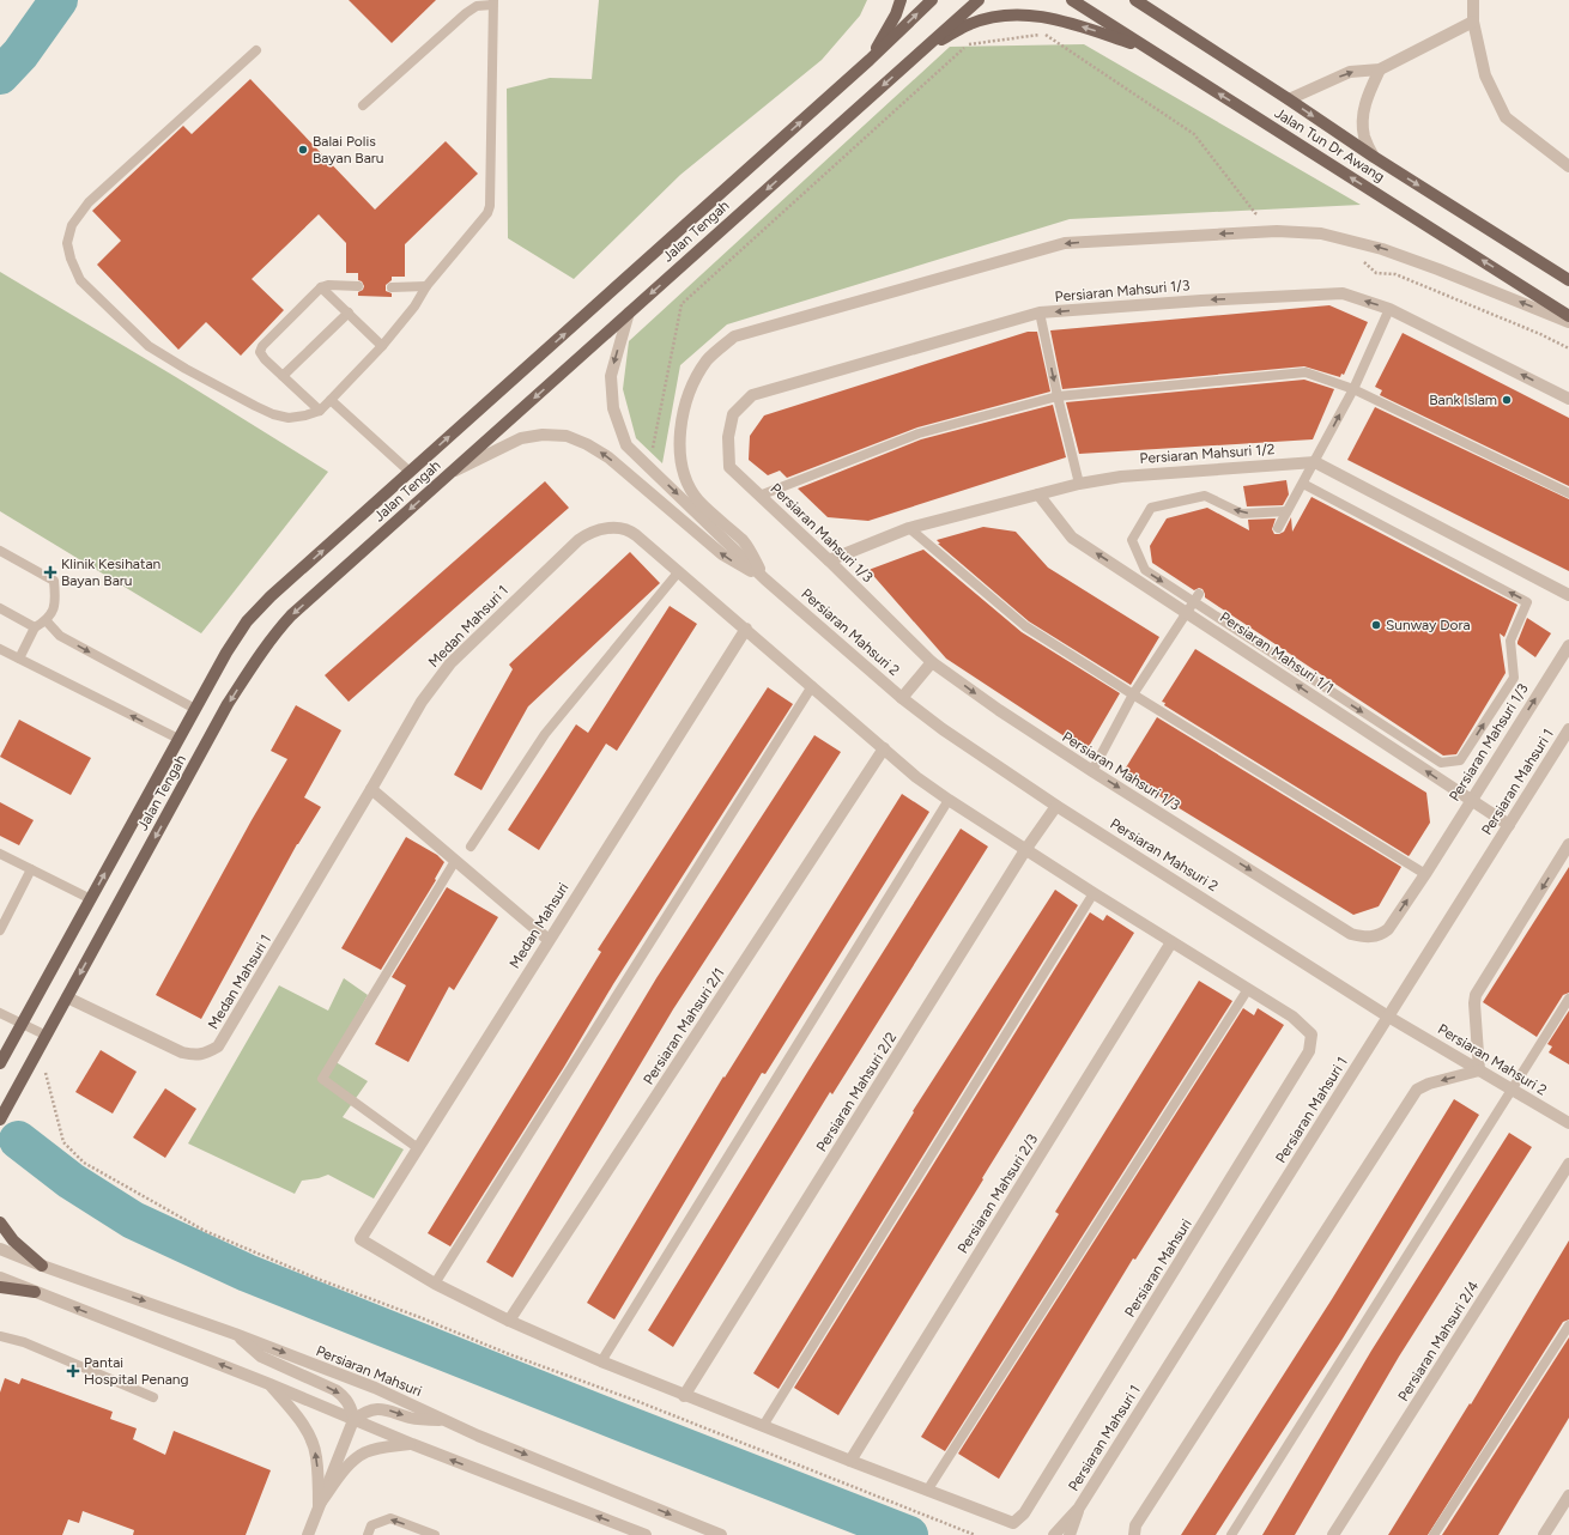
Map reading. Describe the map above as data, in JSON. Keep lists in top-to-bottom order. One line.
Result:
{"streets":{"main road":["Jalan Tun Dr Awang","Jalan Tengah"],"street":["Persiaran Mahsuri 1/3","Persiaran Mahsuri 1/2","Medan Mahsuri 1","Persiaran Mahsuri 2","Persiaran Mahsuri 1/1","Persiaran Mahsuri 1","Medan Mahsuri","Persiaran Mahsuri 2/1","Persiaran Mahsuri 2/2","Persiaran Mahsuri 2/3","Persiaran Mahsuri","Persiaran Mahsuri 2/4"]},"crossings":[["Jalan Tengah","Medan Mahsuri 1"],["Persiaran Mahsuri 1/3","Persiaran Mahsuri 1/2"],["Persiaran Mahsuri 1/3","Persiaran Mahsuri 1/1"],["Persiaran Mahsuri 1/2","Persiaran Mahsuri 1/1"],["Persiaran Mahsuri 2","Persiaran Mahsuri 1"],["Persiaran Mahsuri 2","Persiaran Mahsuri 2/2"],["Persiaran Mahsuri 1/1","Persiaran Mahsuri 1"]],"one_way":["Persiaran Mahsuri 1/1"],"places":{"other":["Balai Polis Bayan Baru","Bank Islam","Sunway Dora"],"health":["Klinik Kesihatan Bayan Baru","Pantai Hospital Penang"]}}
